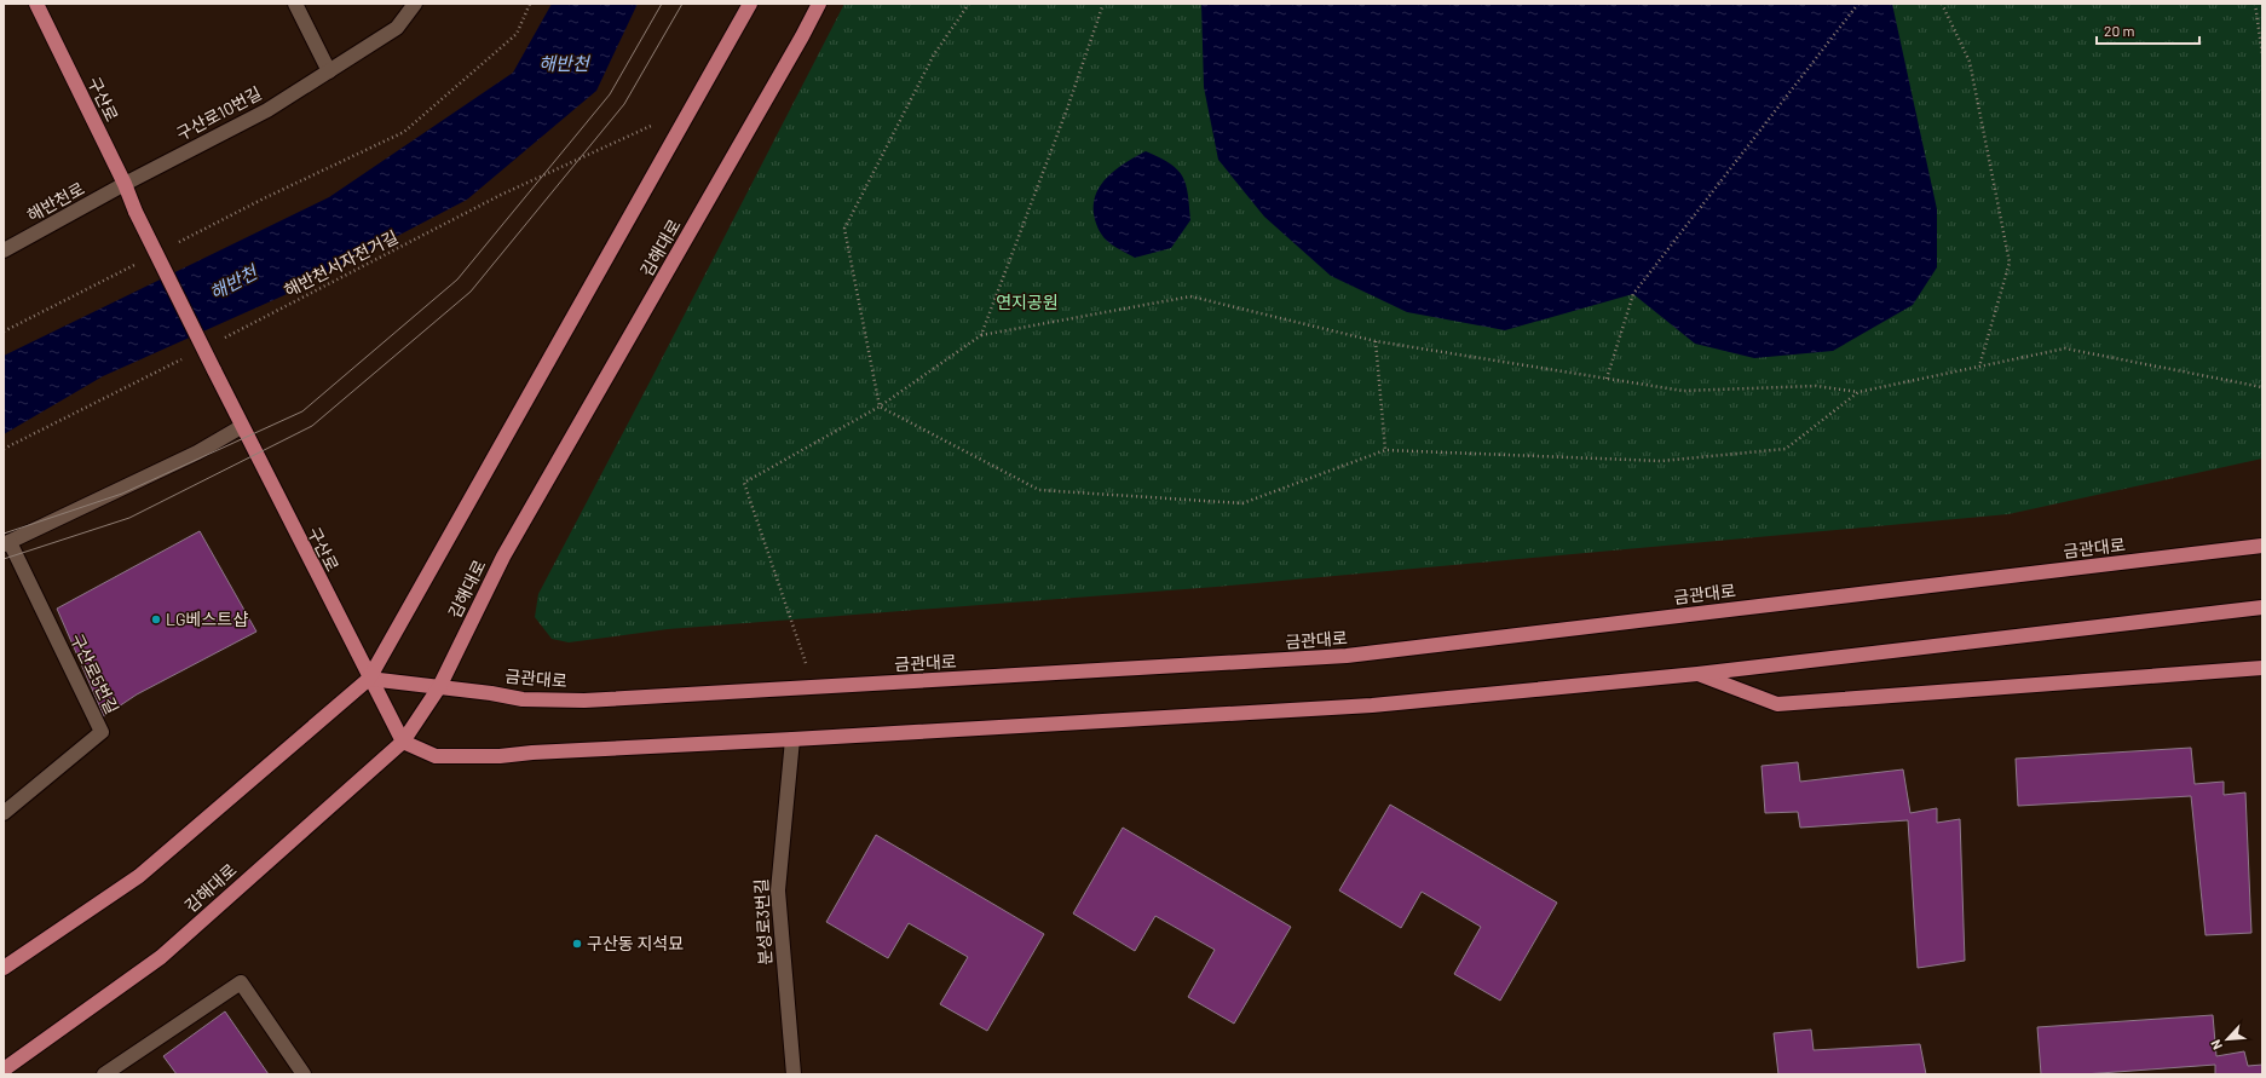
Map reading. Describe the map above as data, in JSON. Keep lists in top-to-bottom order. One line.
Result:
{"streets":{"main road":["구산로","김해대로","금관대로"],"street":["구산로10번길","해반천로","구산로5번길","분성로3번길"],"path":["해반천서자전거길"]},"crossings":[["구산로","구산로10번길"],["구산로","해반천로"],["구산로","김해대로"],["구산로","금관대로"],["구산로","구산로5번길"],["구산로10번길","해반천로"],["김해대로","금관대로"]],"water":["해반천"],"parks":["연지공원"],"places":["LG베스트샵","구산동 지석묘"],"scale_bar":"20 m","north":"bottom left"}
